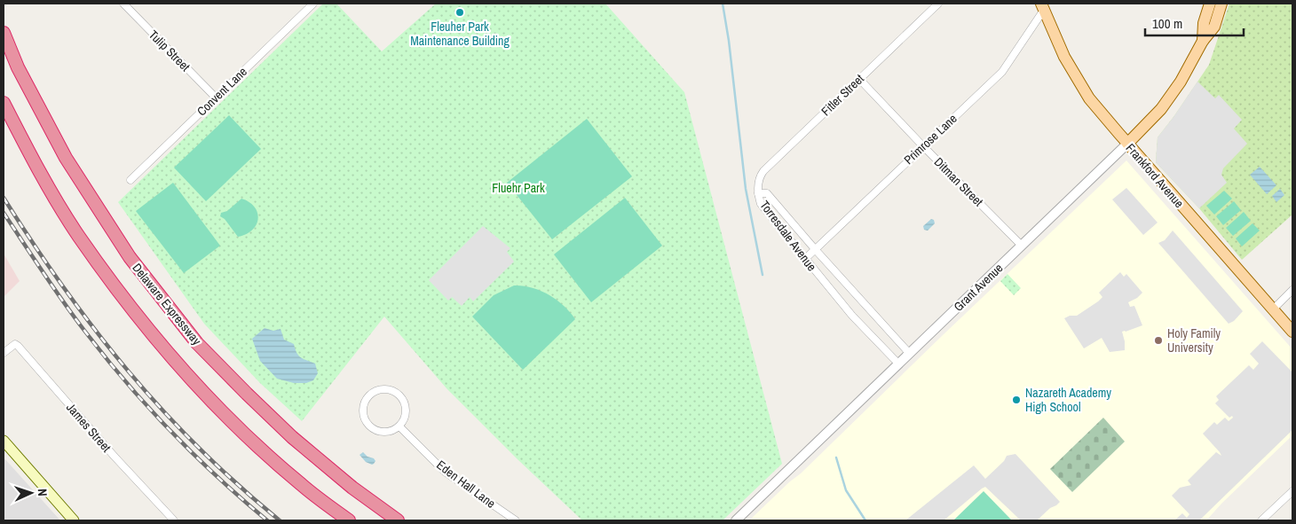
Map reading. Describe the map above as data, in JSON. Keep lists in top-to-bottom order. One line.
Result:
{"streets":{"highway":["Delaware Expressway"],"main road":["Frankford Avenue","Grant Avenue"],"street":["Tulip Street","Convent Lane","Fitler Street","Primrose Lane","Ditman Street","Torresdale Avenue","James Street","Eden Hall Lane"]},"crossings":[["Tulip Street","Convent Lane"],["Fitler Street","Ditman Street"],["Fitler Street","Torresdale Avenue"],["Primrose Lane","Frankford Avenue"],["Primrose Lane","Ditman Street"],["Primrose Lane","Torresdale Avenue"],["Frankford Avenue","Grant Avenue"],["Ditman Street","Grant Avenue"],["Torresdale Avenue","Grant Avenue"]],"parks":["Fluehr Park"],"places":["Fleuher Park Maintenance Building","Holy Family University","Nazareth Academy High School"],"scale_bar":"100 m","north":"right"}
